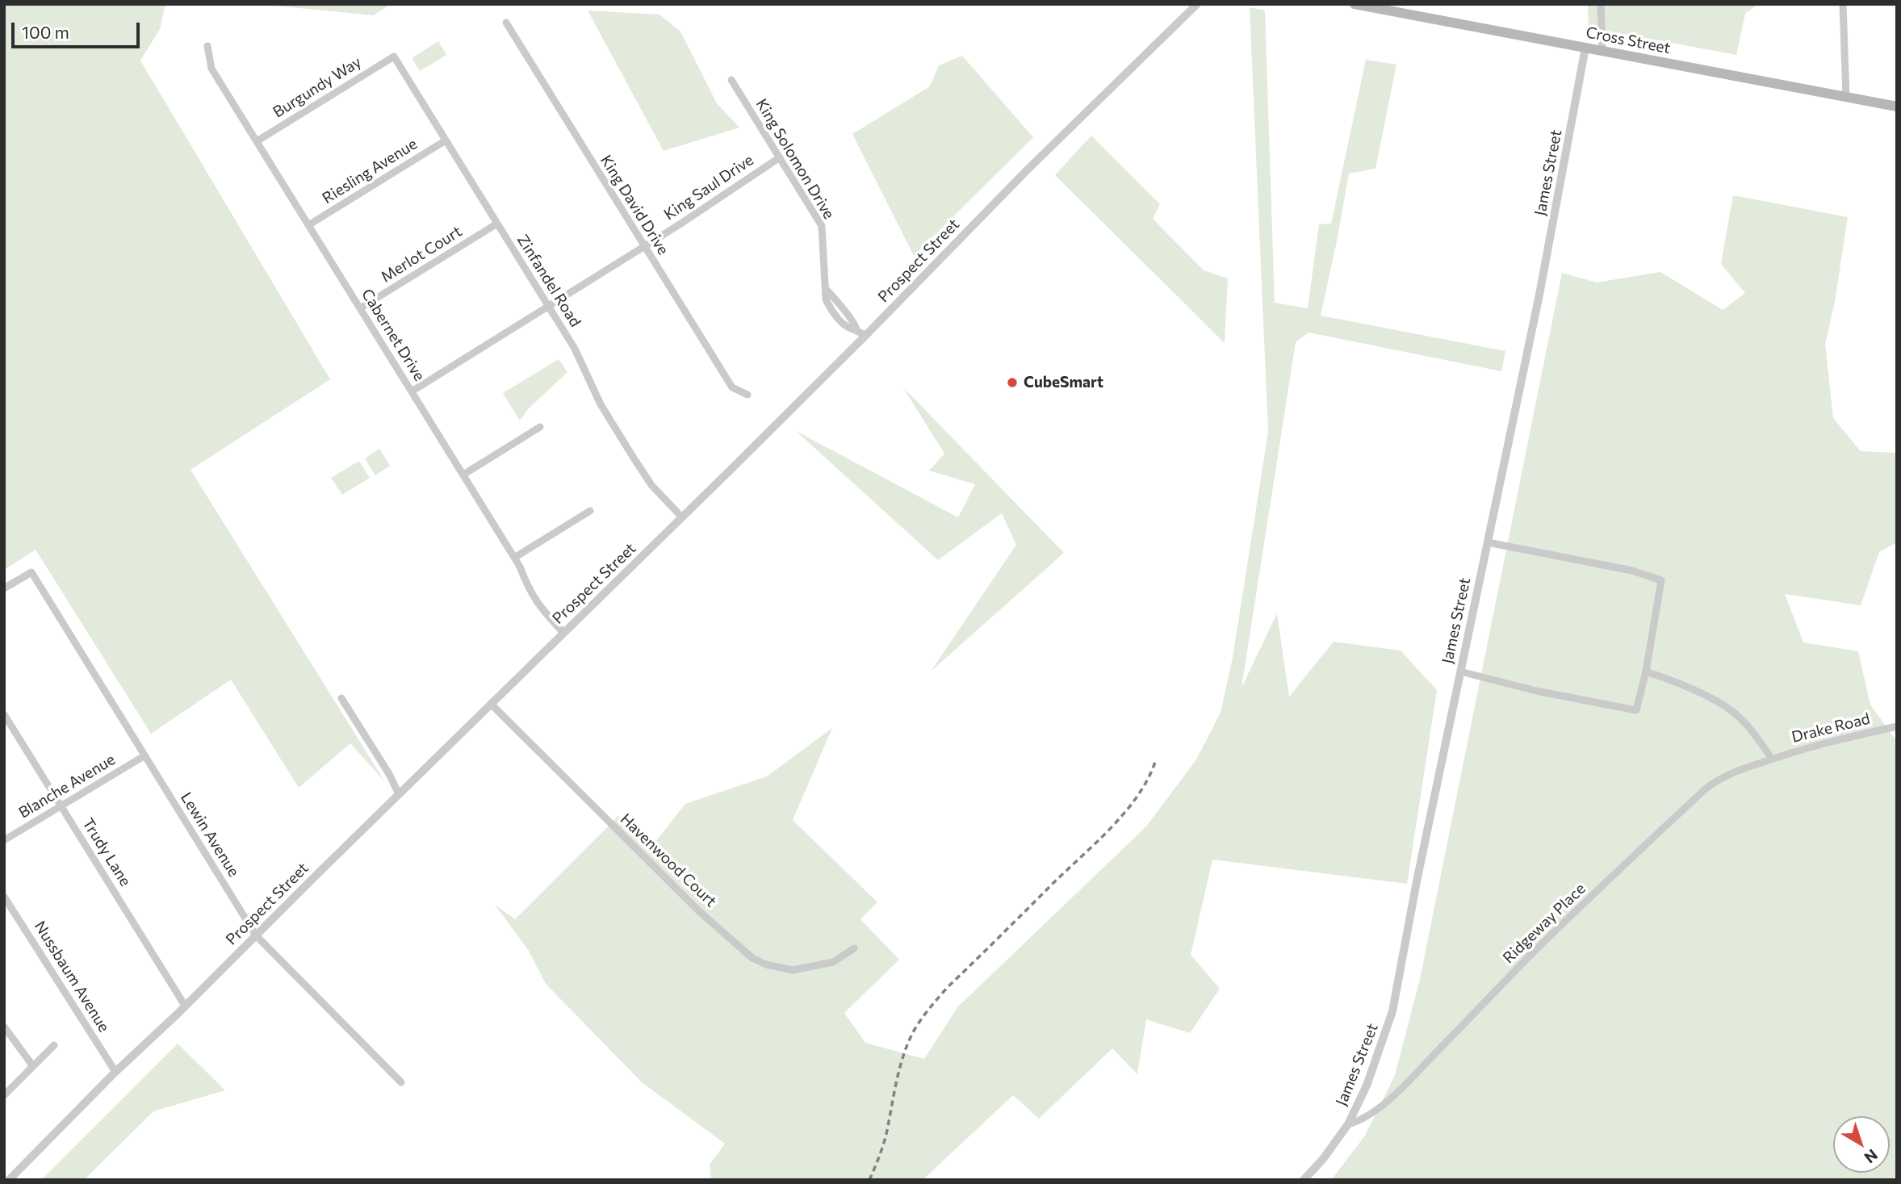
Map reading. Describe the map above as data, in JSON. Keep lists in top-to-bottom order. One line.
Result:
{"streets":{"main road":["Cross Street"],"street":["Burgundy Way","King Solomon Drive","Riesling Avenue","James Street","King Saul Drive","King David Drive","Merlot Court","Prospect Street","Zinfandel Road","Cabernet Drive","Drake Road","Blanche Avenue","Lewin Avenue","Trudy Lane","Havenwood Court","Ridgeway Place","Nussbaum Avenue"]},"crossings":[["Cross Street","James Street"],["Burgundy Way","Zinfandel Road"],["Burgundy Way","Cabernet Drive"],["King Solomon Drive","King Saul Drive"],["King Solomon Drive","Prospect Street"],["Riesling Avenue","Zinfandel Road"],["Riesling Avenue","Cabernet Drive"],["James Street","Ridgeway Place"],["King Saul Drive","King David Drive"],["King Saul Drive","Zinfandel Road"],["King Saul Drive","Cabernet Drive"],["Merlot Court","Zinfandel Road"],["Merlot Court","Cabernet Drive"],["Prospect Street","Zinfandel Road"],["Prospect Street","Cabernet Drive"],["Prospect Street","Lewin Avenue"],["Prospect Street","Trudy Lane"],["Prospect Street","Havenwood Court"],["Prospect Street","Nussbaum Avenue"],["Drake Road","Ridgeway Place"],["Blanche Avenue","Lewin Avenue"],["Blanche Avenue","Trudy Lane"]],"places":["CubeSmart"],"scale_bar":"100 m","north":"bottom right"}
